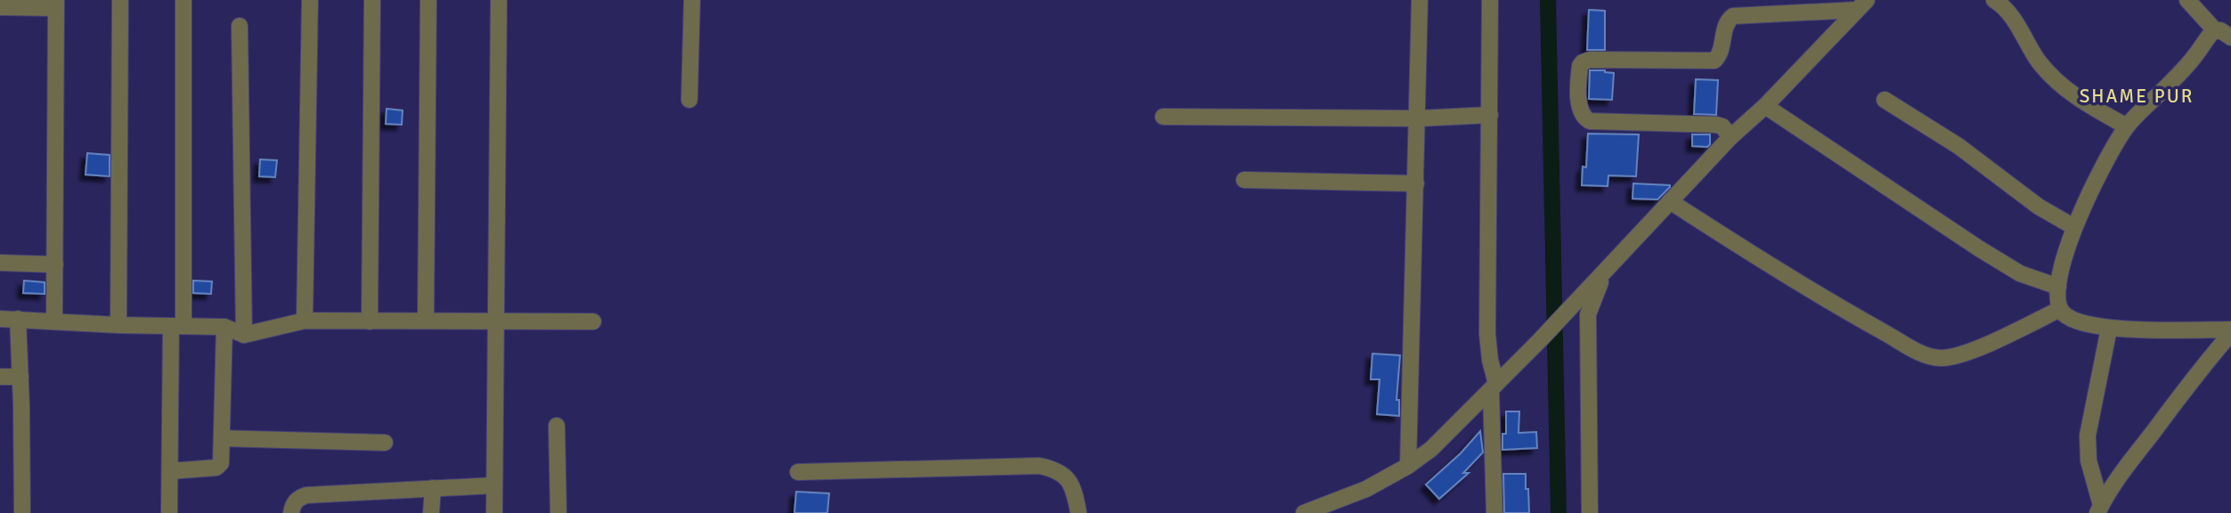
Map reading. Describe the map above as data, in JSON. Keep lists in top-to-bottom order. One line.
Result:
{"districts":["SHAME PUR"]}
